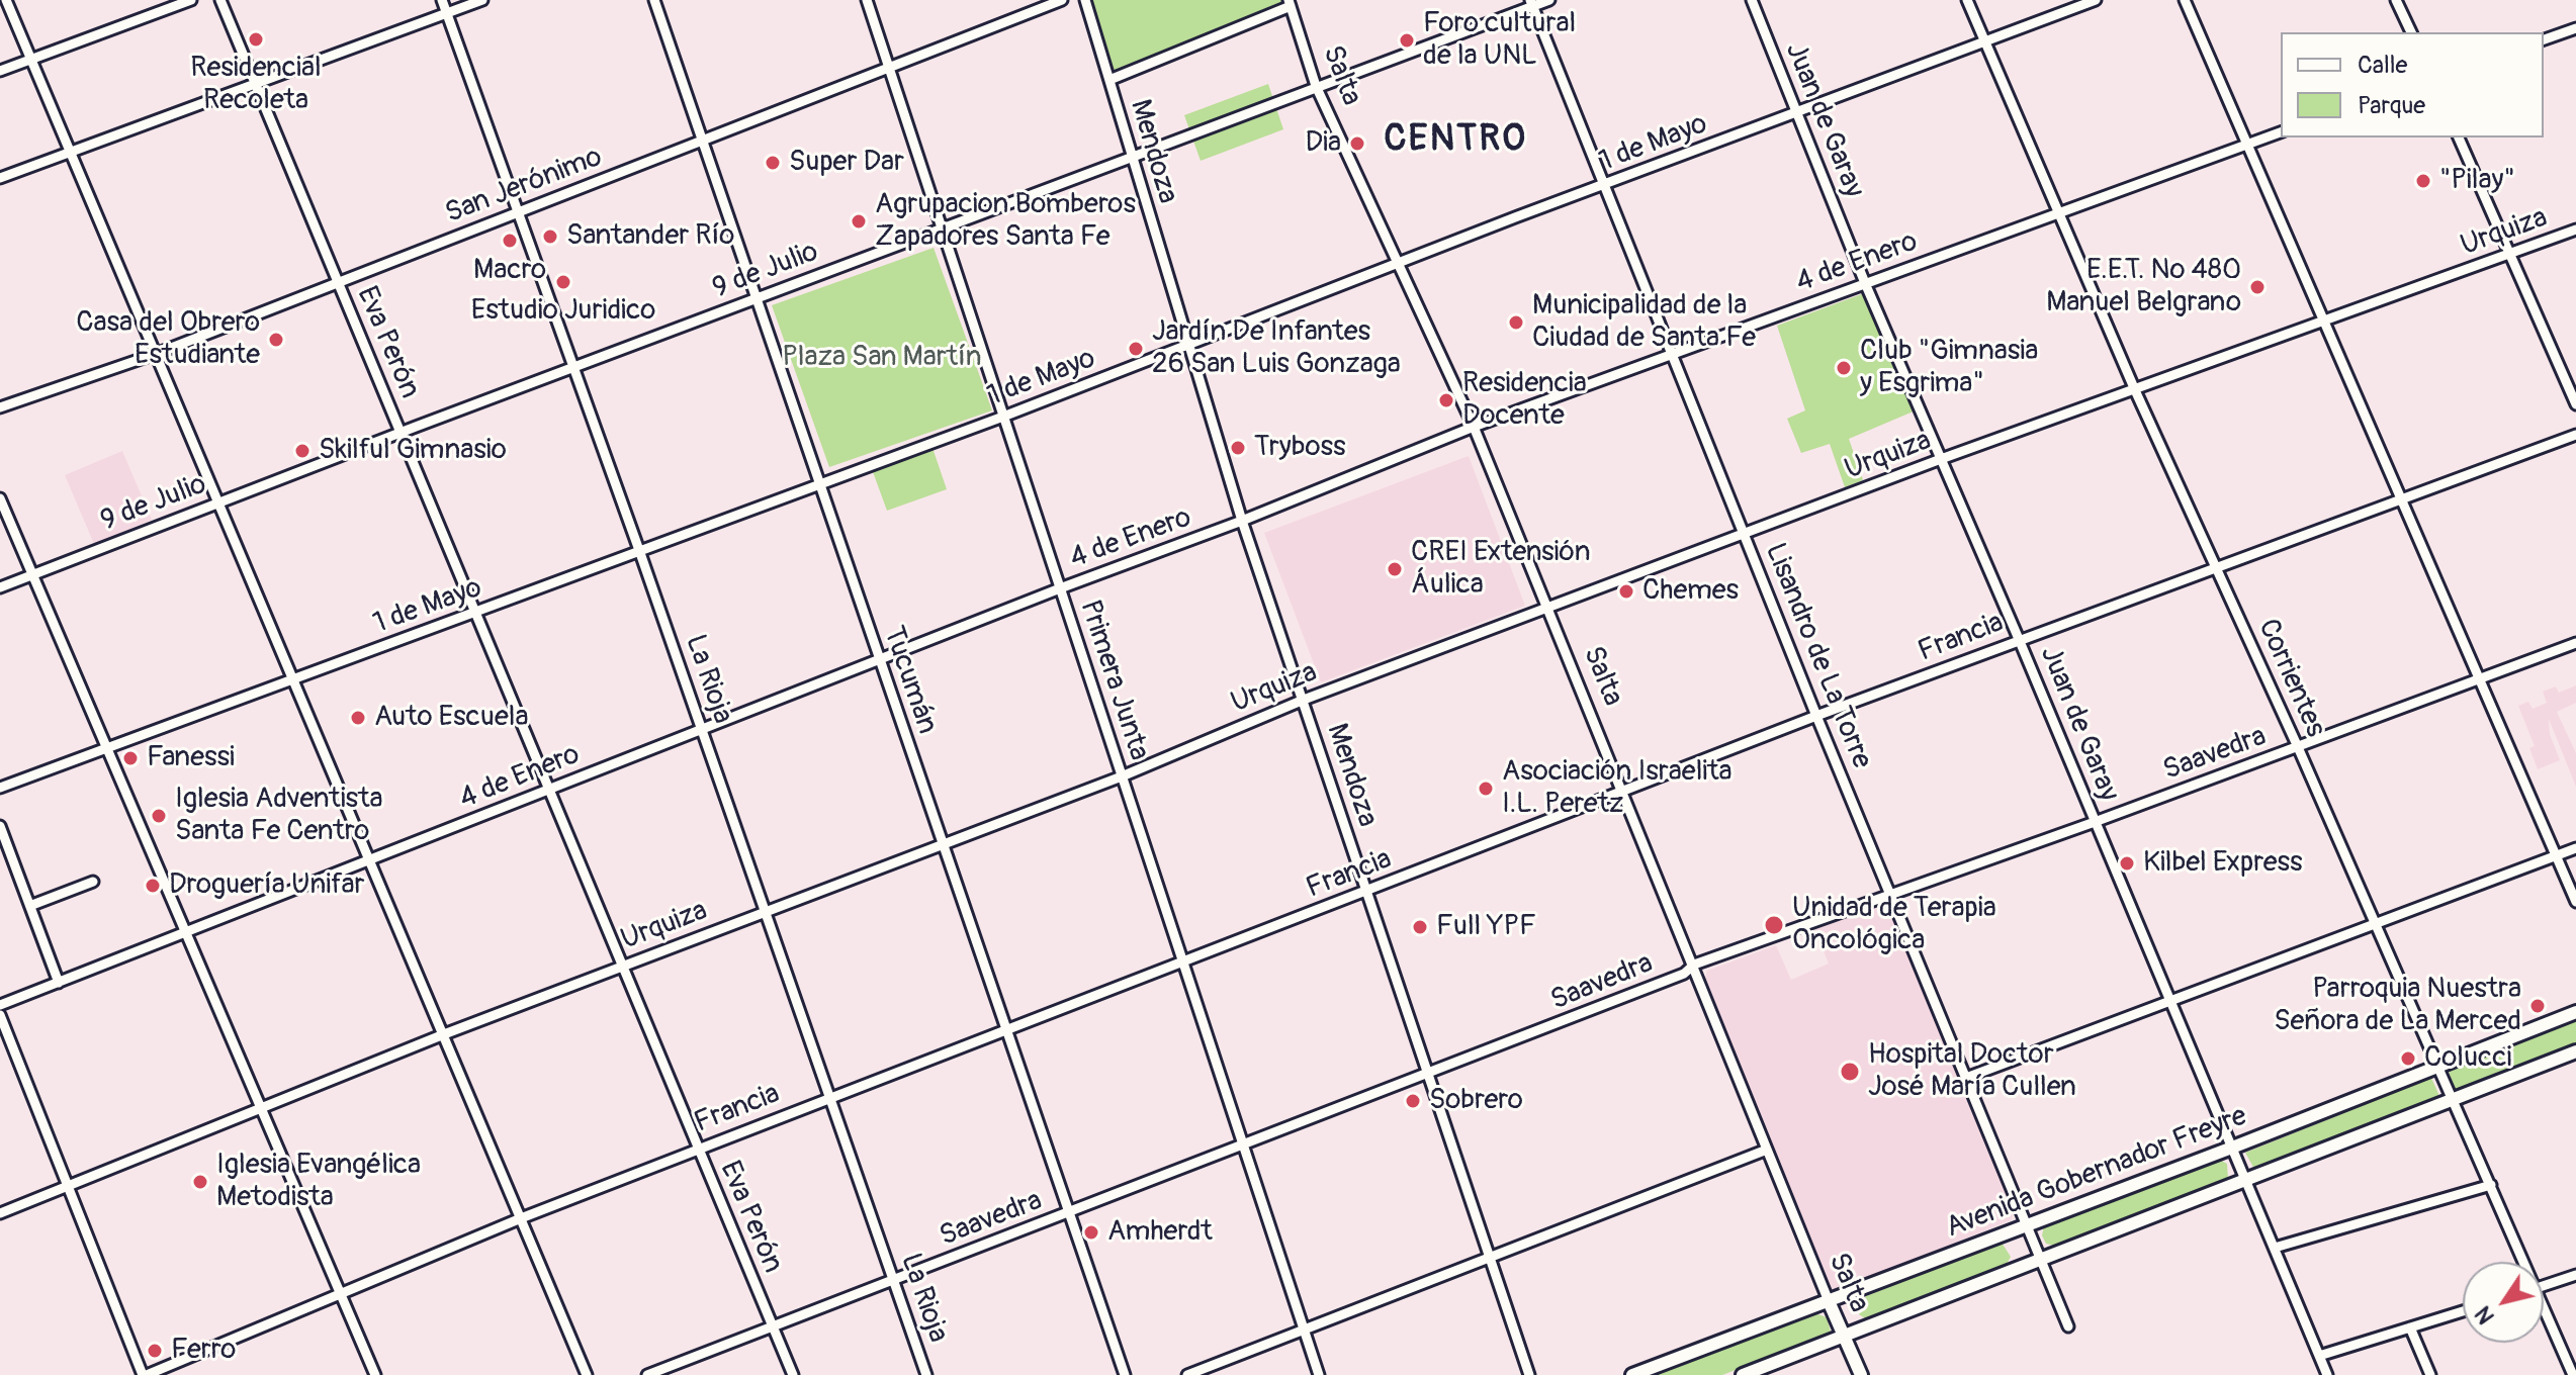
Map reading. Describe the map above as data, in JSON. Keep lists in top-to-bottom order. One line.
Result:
{"streets":{"main road":["Salta","Avenida Gobernador Freyre"],"street":["Juan de Garay","1 de Mayo","Mendoza","San Jerónimo","Urquiza","4 de Enero","9 de Julio","Eva Perón","Francia","Lisandro de La Torre","Corrientes","La Rioja","Tucumán","Primera Junta","Saavedra"]},"crossings":[["Salta","1 de Mayo"],["Salta","Urquiza"],["Salta","4 de Enero"],["Salta","9 de Julio"],["Salta","Francia"],["Salta","Saavedra"],["Salta","Avenida Gobernador Freyre"],["Juan de Garay","1 de Mayo"],["Juan de Garay","Urquiza"],["Juan de Garay","4 de Enero"],["Juan de Garay","Francia"],["Juan de Garay","Saavedra"],["Juan de Garay","Avenida Gobernador Freyre"],["1 de Mayo","Mendoza"],["1 de Mayo","Eva Perón"],["1 de Mayo","Lisandro de La Torre"],["1 de Mayo","Corrientes"],["1 de Mayo","La Rioja"],["1 de Mayo","Tucumán"],["1 de Mayo","Primera Junta"],["Mendoza","Urquiza"],["Mendoza","4 de Enero"],["Mendoza","9 de Julio"],["Mendoza","Francia"],["Mendoza","Saavedra"],["San Jerónimo","Eva Perón"],["San Jerónimo","La Rioja"],["San Jerónimo","Tucumán"],["San Jerónimo","Primera Junta"],["Urquiza","Eva Perón"],["Urquiza","Lisandro de La Torre"],["Urquiza","Corrientes"],["Urquiza","La Rioja"],["Urquiza","Tucumán"],["Urquiza","Primera Junta"],["4 de Enero","Eva Perón"],["4 de Enero","Lisandro de La Torre"],["4 de Enero","Corrientes"],["4 de Enero","La Rioja"],["4 de Enero","Tucumán"],["4 de Enero","Primera Junta"],["9 de Julio","Eva Perón"],["9 de Julio","Lisandro de La Torre"],["9 de Julio","La Rioja"],["9 de Julio","Tucumán"],["9 de Julio","Primera Junta"],["Eva Perón","Francia"],["Eva Perón","Saavedra"],["Francia","Lisandro de La Torre"],["Francia","Corrientes"],["Francia","La Rioja"],["Francia","Tucumán"],["Francia","Primera Junta"],["Lisandro de La Torre","Saavedra"],["Lisandro de La Torre","Avenida Gobernador Freyre"],["Corrientes","Saavedra"],["Corrientes","Avenida Gobernador Freyre"],["La Rioja","Saavedra"],["Tucumán","Saavedra"],["Primera Junta","Saavedra"]],"districts":["CENTRO"],"parks":["Plaza San Martín"],"places":["Residencial Recoleta","Foro cultural de la UNL","Dia","Super Dar","\"Pilay\"","Agrupacion Bomberos Zapadores Santa Fe","Santander Río","Macro","Estudio Juridico","E.E.T. No 480 Manuel Belgrano","Municipalidad de la Ciudad de Santa Fe","Casa del Obrero Estudiante","Jardín De Infantes 26 San Luis Gonzaga","Club \"Gimnasia y Esgrima\"","Residencia Docente","Tryboss","Skilful Gimnasio","CREI Extensión Áulica","Chemes","Auto Escuela","Fanessi","Asociación Israelita I.L. Peretz","Iglesia Adventista Santa Fe Centro","Kilbel Express","Droguería Unifar","Unidad de Terapia Oncológica","Full YPF","Parroquia Nuestra Señora de La Merced","Colucci","Hospital Doctor José María Cullen","Sobrero","Iglesia Evangélica Metodista","Amherdt","Ferro"],"legend":["Calle","Parque"],"north":"bottom left"}
